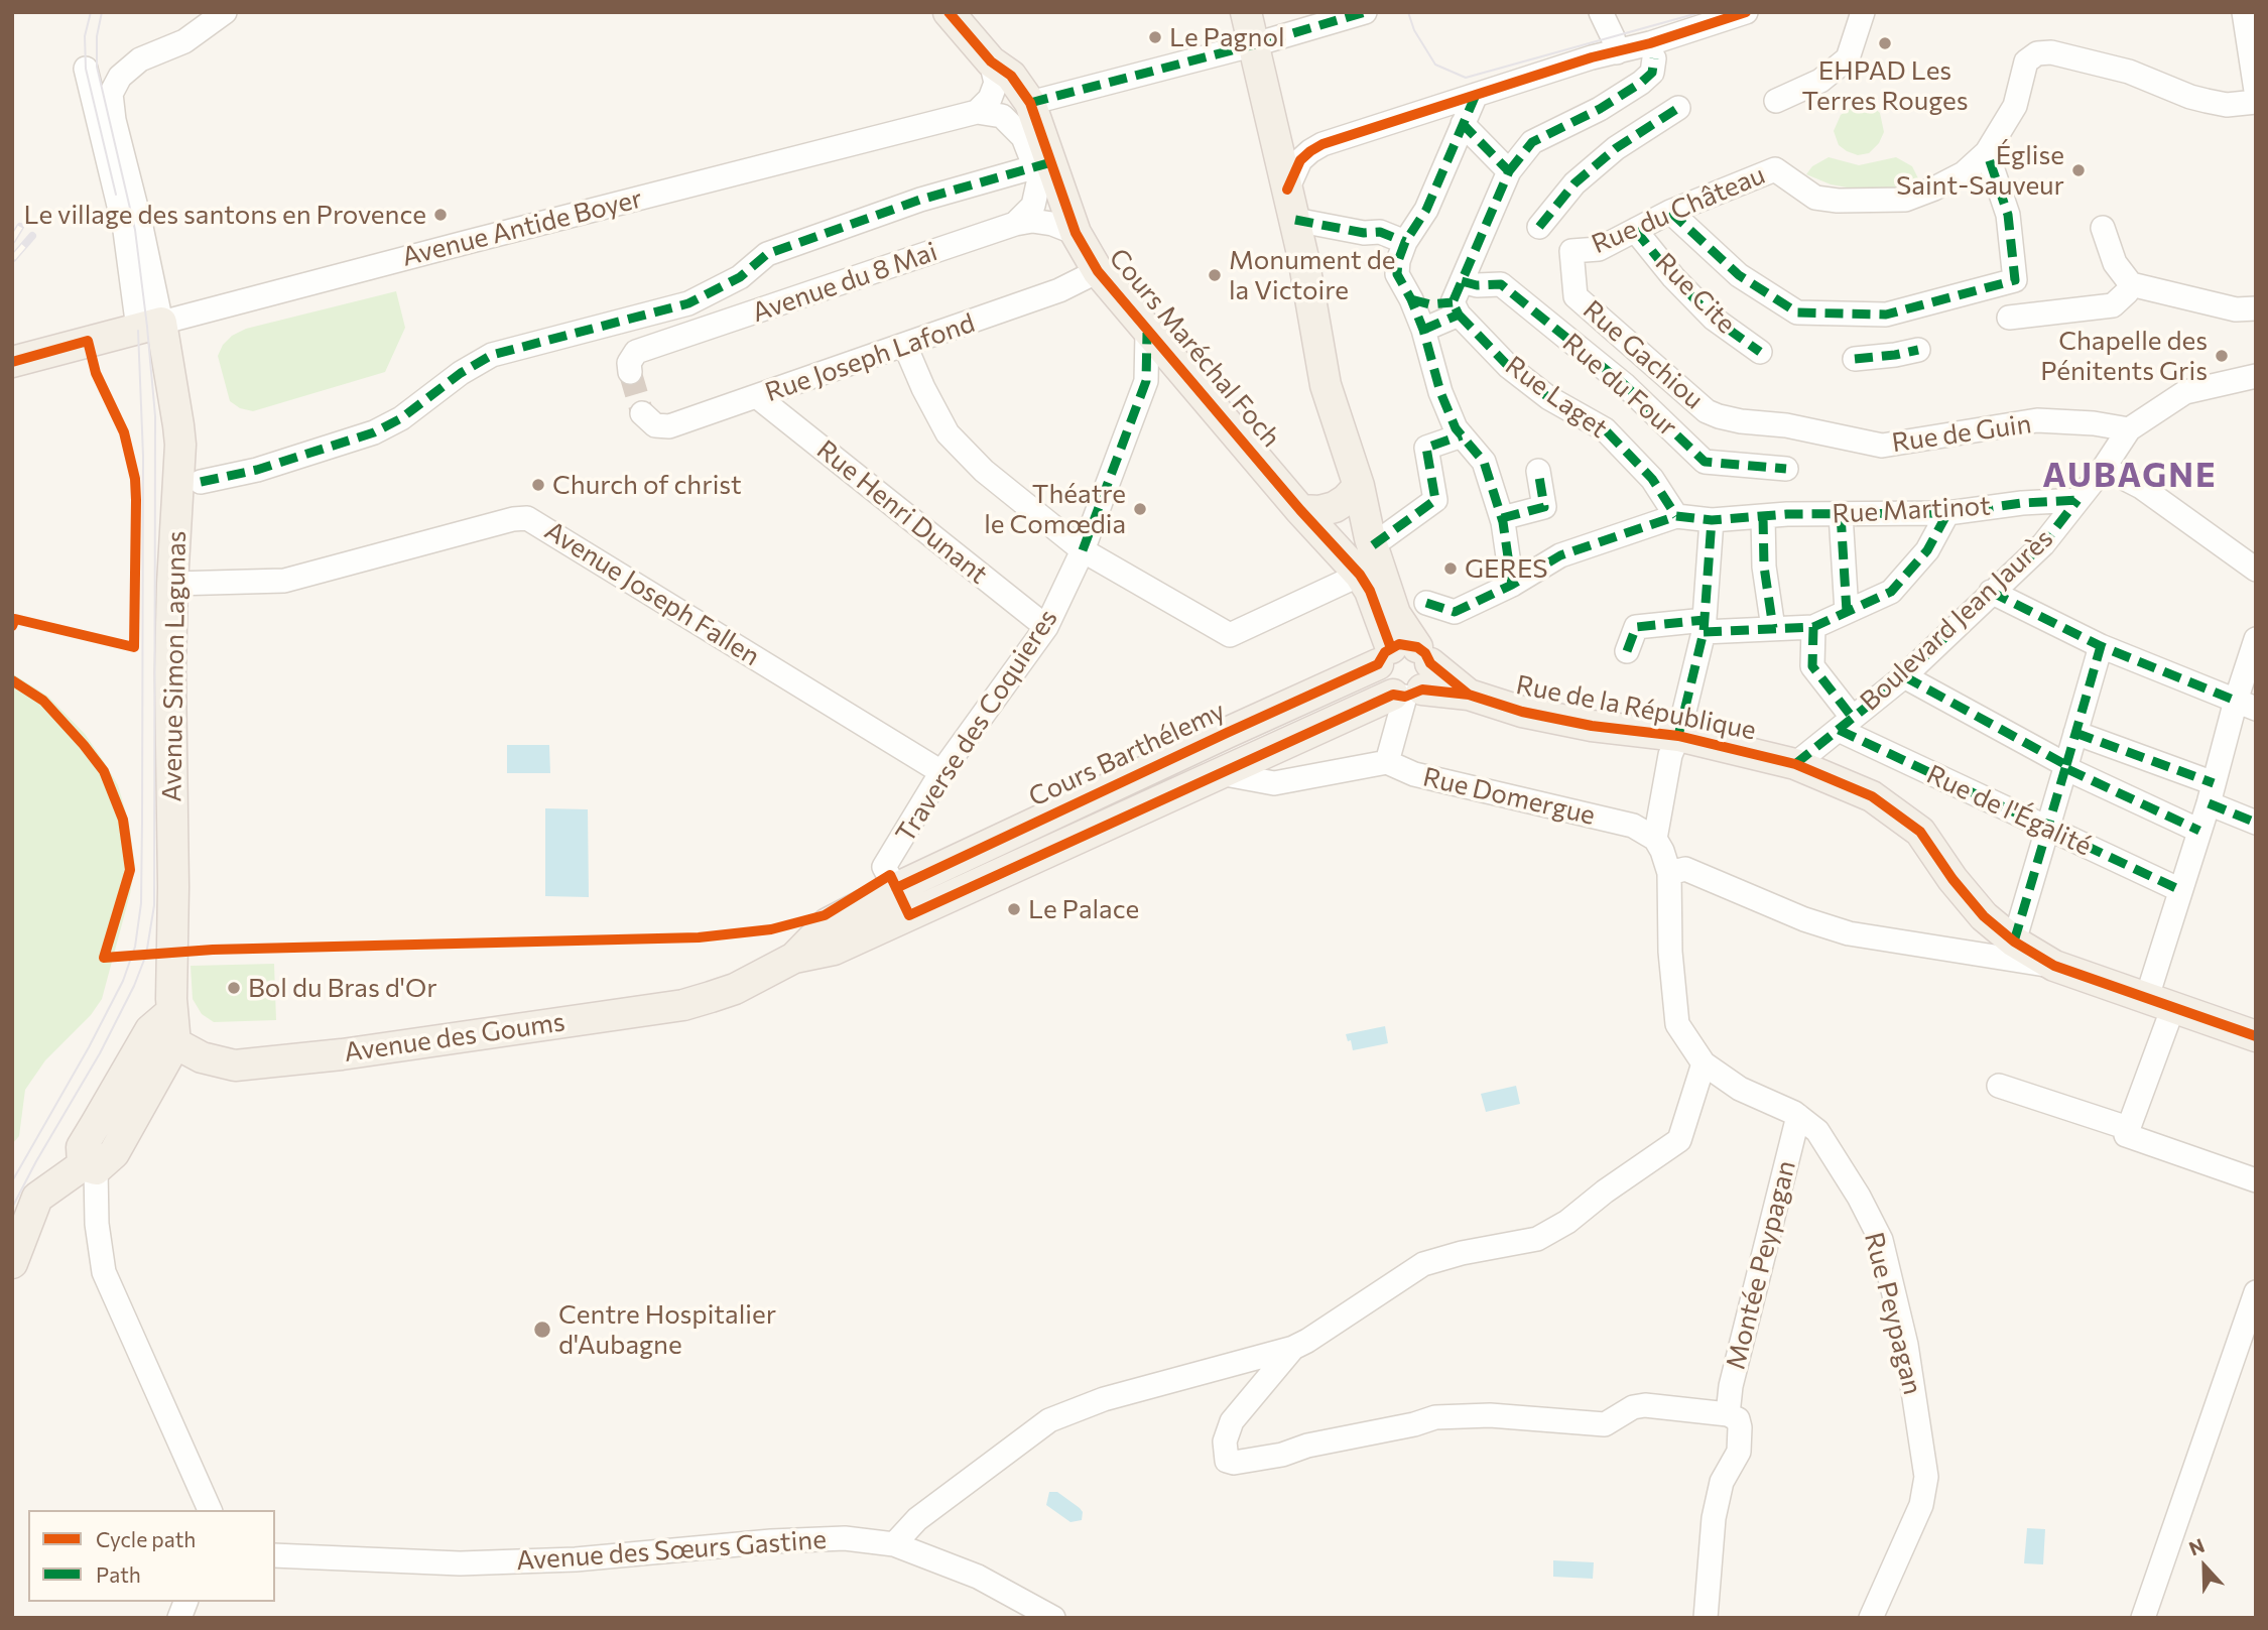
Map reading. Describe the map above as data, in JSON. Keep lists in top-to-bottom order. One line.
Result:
{"streets":{"main road":["Avenue Antide Boyer","Cours Maréchal Foch","Avenue Simon Lagunas","Rue de la République","Cours Barthélemy","Avenue des Goums"],"street":["Rue du Château","Avenue du 8 Mai","Rue Cite","Rue Gachiou","Rue Joseph Lafond","Rue du Four","Rue Laget","Rue de Guin","Rue Martinot","Rue Henri Dunant","Avenue Joseph Fallen","Boulevard Jean Jaurès","Traverse des Coquieres","Rue Domergue","Rue de l'Égalité","Montée Peypagan","Rue Peypagan","Avenue des Sœurs Gastine"]},"crossings":[["Rue du Château","Rue Cite"],["Rue du Château","Rue Gachiou"],["Avenue Antide Boyer","Avenue Simon Lagunas"],["Avenue du 8 Mai","Cours Maréchal Foch"],["Cours Maréchal Foch","Rue Joseph Lafond"],["Cours Maréchal Foch","Rue de la République"],["Cours Maréchal Foch","Traverse des Coquieres"],["Cours Maréchal Foch","Cours Barthélemy"],["Rue Gachiou","Rue de Guin"],["Rue Joseph Lafond","Rue Henri Dunant"],["Rue Laget","Rue Martinot"],["Rue de Guin","Boulevard Jean Jaurès"],["Rue Martinot","Boulevard Jean Jaurès"],["Rue Henri Dunant","Traverse des Coquieres"],["Avenue Joseph Fallen","Avenue Simon Lagunas"],["Avenue Joseph Fallen","Traverse des Coquieres"],["Boulevard Jean Jaurès","Rue de la République"],["Boulevard Jean Jaurès","Rue de l'Égalité"],["Avenue Simon Lagunas","Avenue des Goums"],["Rue de la République","Cours Barthélemy"],["Traverse des Coquieres","Cours Barthélemy"],["Cours Barthélemy","Avenue des Goums"],["Montée Peypagan","Rue Peypagan"]],"districts":["AUBAGNE"],"places":["Le Pagnol","EHPAD Les Terres Rouges","Église Saint-Sauveur","Le village des santons en Provence","Monument de la Victoire","Chapelle des Pénitents Gris","Church of christ","Théatre le Comœdia","GERES","Le Palace","Bol du Bras d'Or","Centre Hospitalier d'Aubagne"],"legend":["Cycle path","Path"],"north":"top"}
